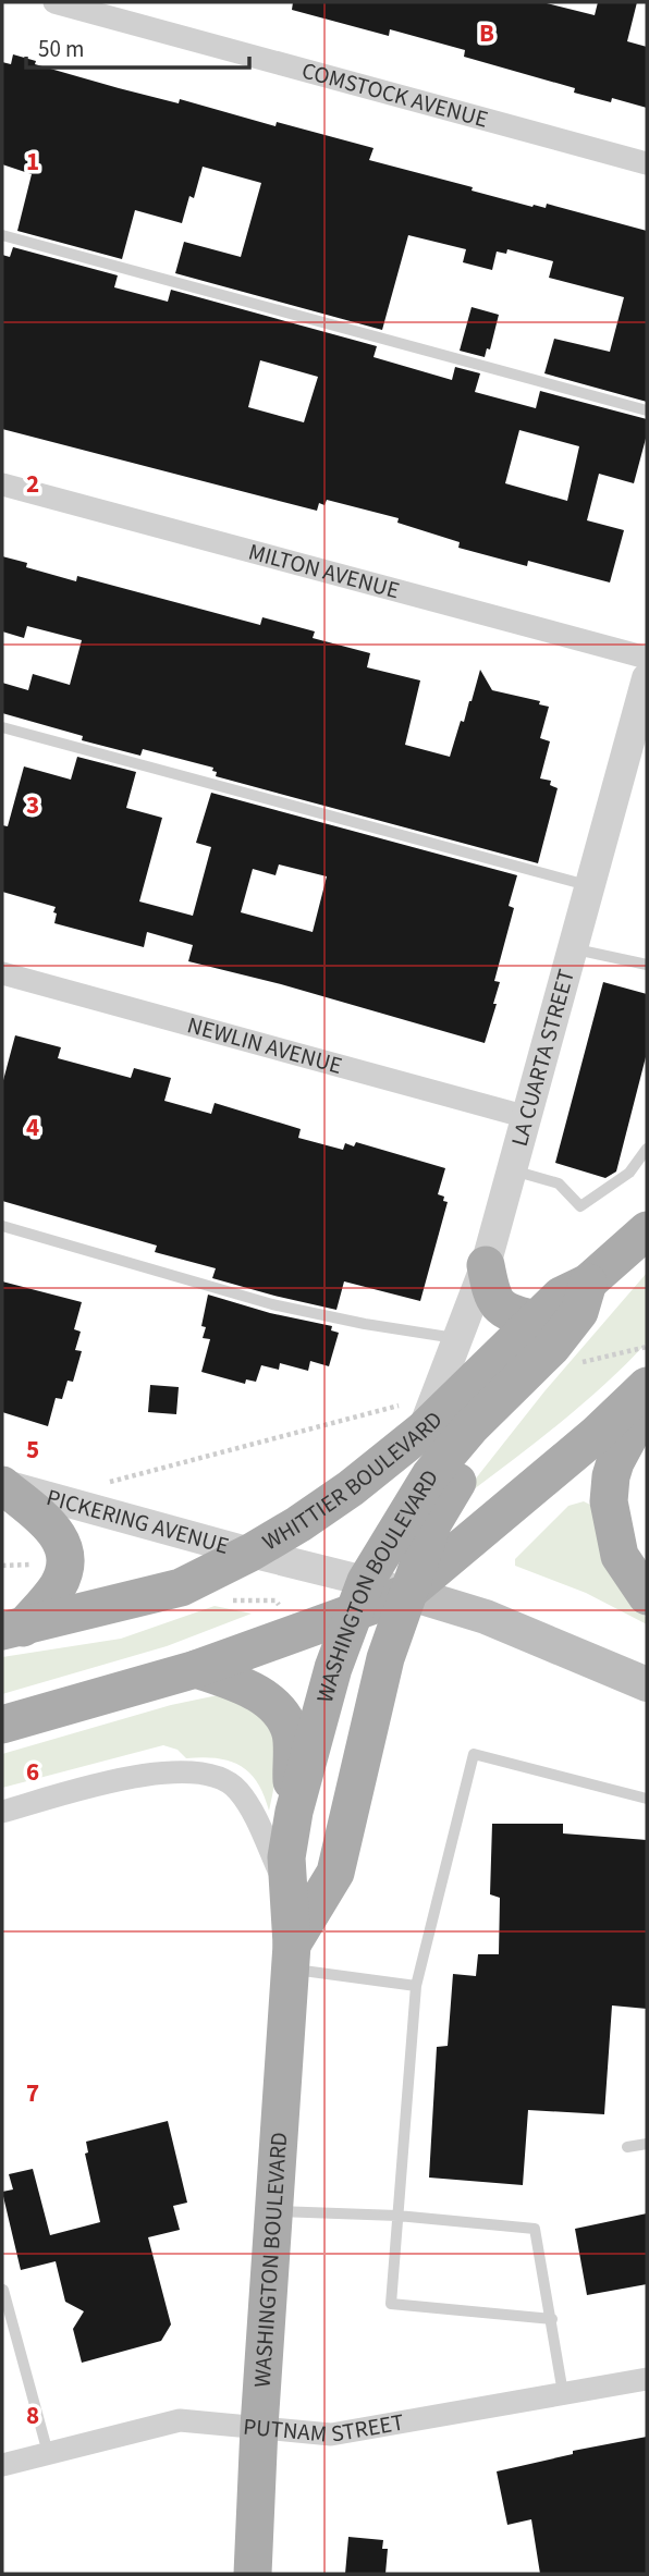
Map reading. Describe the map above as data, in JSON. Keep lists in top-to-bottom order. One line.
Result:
{"streets":{"main road":["WHITTIER BOULEVARD","WASHINGTON BOULEVARD"],"street":["COMSTOCK AVENUE","MILTON AVENUE","NEWLIN AVENUE","LA CUARTA STREET","PICKERING AVENUE","PUTNAM STREET"]},"crossings":[["NEWLIN AVENUE","LA CUARTA STREET"],["LA CUARTA STREET","WHITTIER BOULEVARD"],["WHITTIER BOULEVARD","PICKERING AVENUE"],["WHITTIER BOULEVARD","WASHINGTON BOULEVARD"],["PICKERING AVENUE","WASHINGTON BOULEVARD"],["WASHINGTON BOULEVARD","PUTNAM STREET"]],"scale_bar":"50 m","grid":{"columns":["B"],"rows":["1","2","3","4","5","6","7","8"]}}
